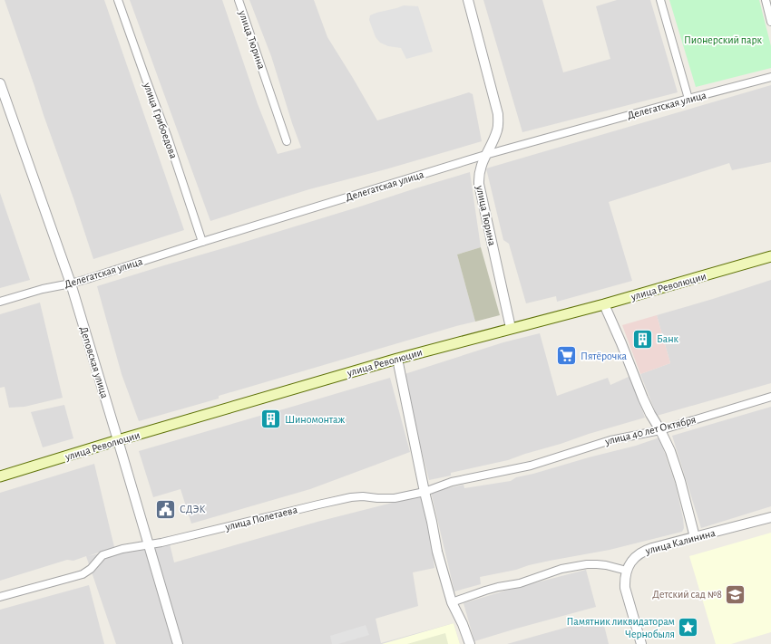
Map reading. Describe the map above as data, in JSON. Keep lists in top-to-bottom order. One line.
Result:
{"streets":{"main road":["улица Революции"],"street":["улица Тюрина","Делегатская улица","улица Грибоедова","Деповская улица","улица 40 лет Октября","улица Полетаева","улица Калинина"]},"crossings":[["улица Тюрина","Делегатская улица"],["улица Тюрина","улица Революции"],["Делегатская улица","улица Грибоедова"],["Делегатская улица","Деповская улица"],["улица Революции","Деповская улица"],["Деповская улица","улица Полетаева"],["улица 40 лет Октября","улица Полетаева"]],"parks":["Пионерский парк"],"places":{"building":["Банк","Шиномонтаж"],"supermarket":["Пятёрочка"],"public building":["СДЭК"],"school or university":["Детский сад №8"],"place":["Памятник ликвидаторам Чернобыля"]}}
